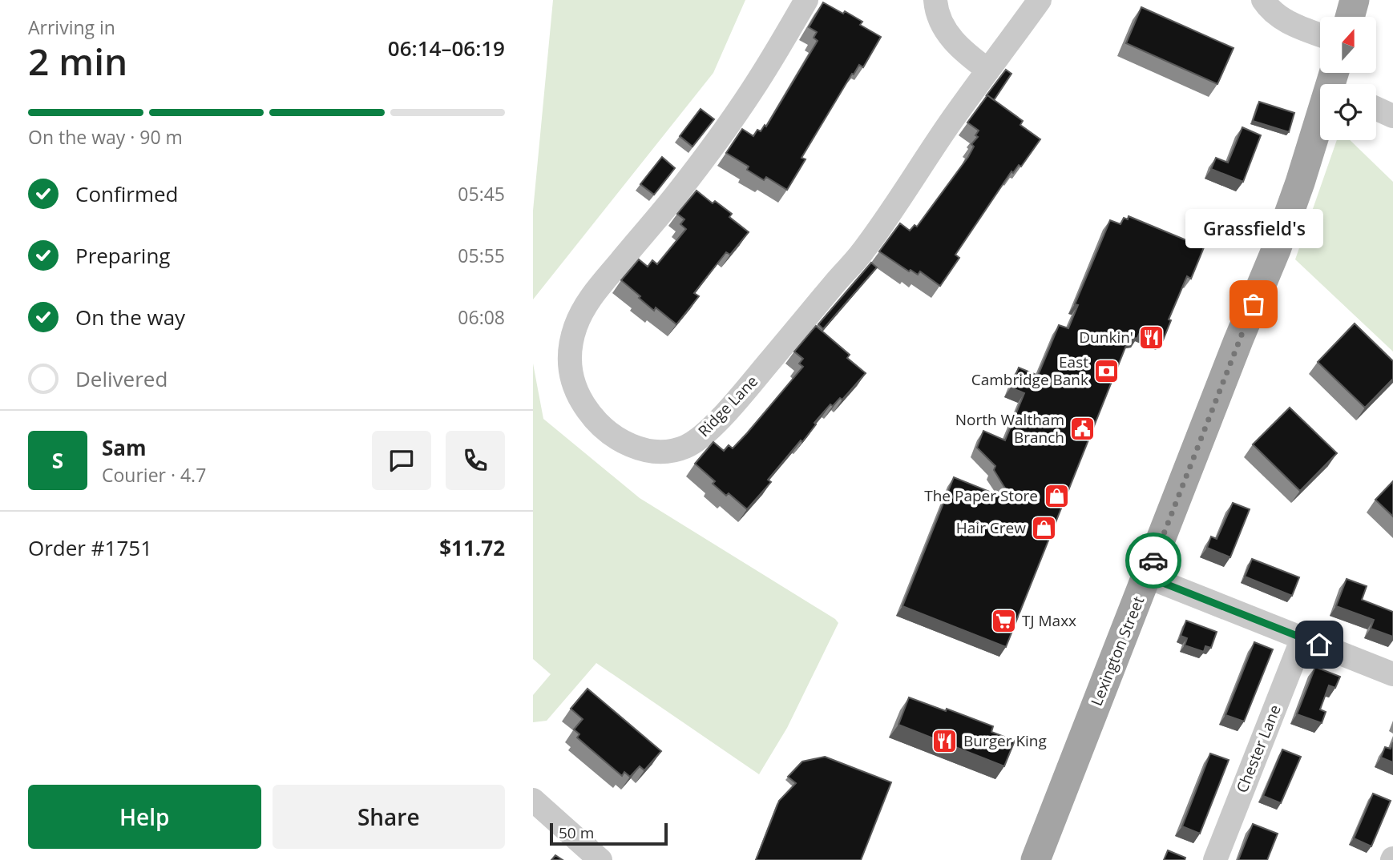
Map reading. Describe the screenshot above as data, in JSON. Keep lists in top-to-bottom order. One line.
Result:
{"streets":{"main road":["Lexington Street"],"street":["Ridge Lane","Chester Lane"]},"places":{"other":["Grassfield's"],"restaurant":["Dunkin'","Burger King"],"bank":["East Cambridge Bank"],"public building":["North Waltham Branch"],"shop":["The Paper Store","Hair Crew"],"supermarket":["TJ Maxx"]},"scale_bar":"50 m","north":"top","page":{"heading":["2 min","Arriving in","06:14–06:19"],"panel":["Sam","Courier · 4.7","Order #1751","$11.72"],"bar":"On the way · 90 m","list":[["Confirmed","05:45"],["Preparing","05:55"],["On the way","06:08"],"Delivered"],"bubble":"Grassfield's","round":"S","buttons":["Help","Share"],"scale":"50 m"}}
